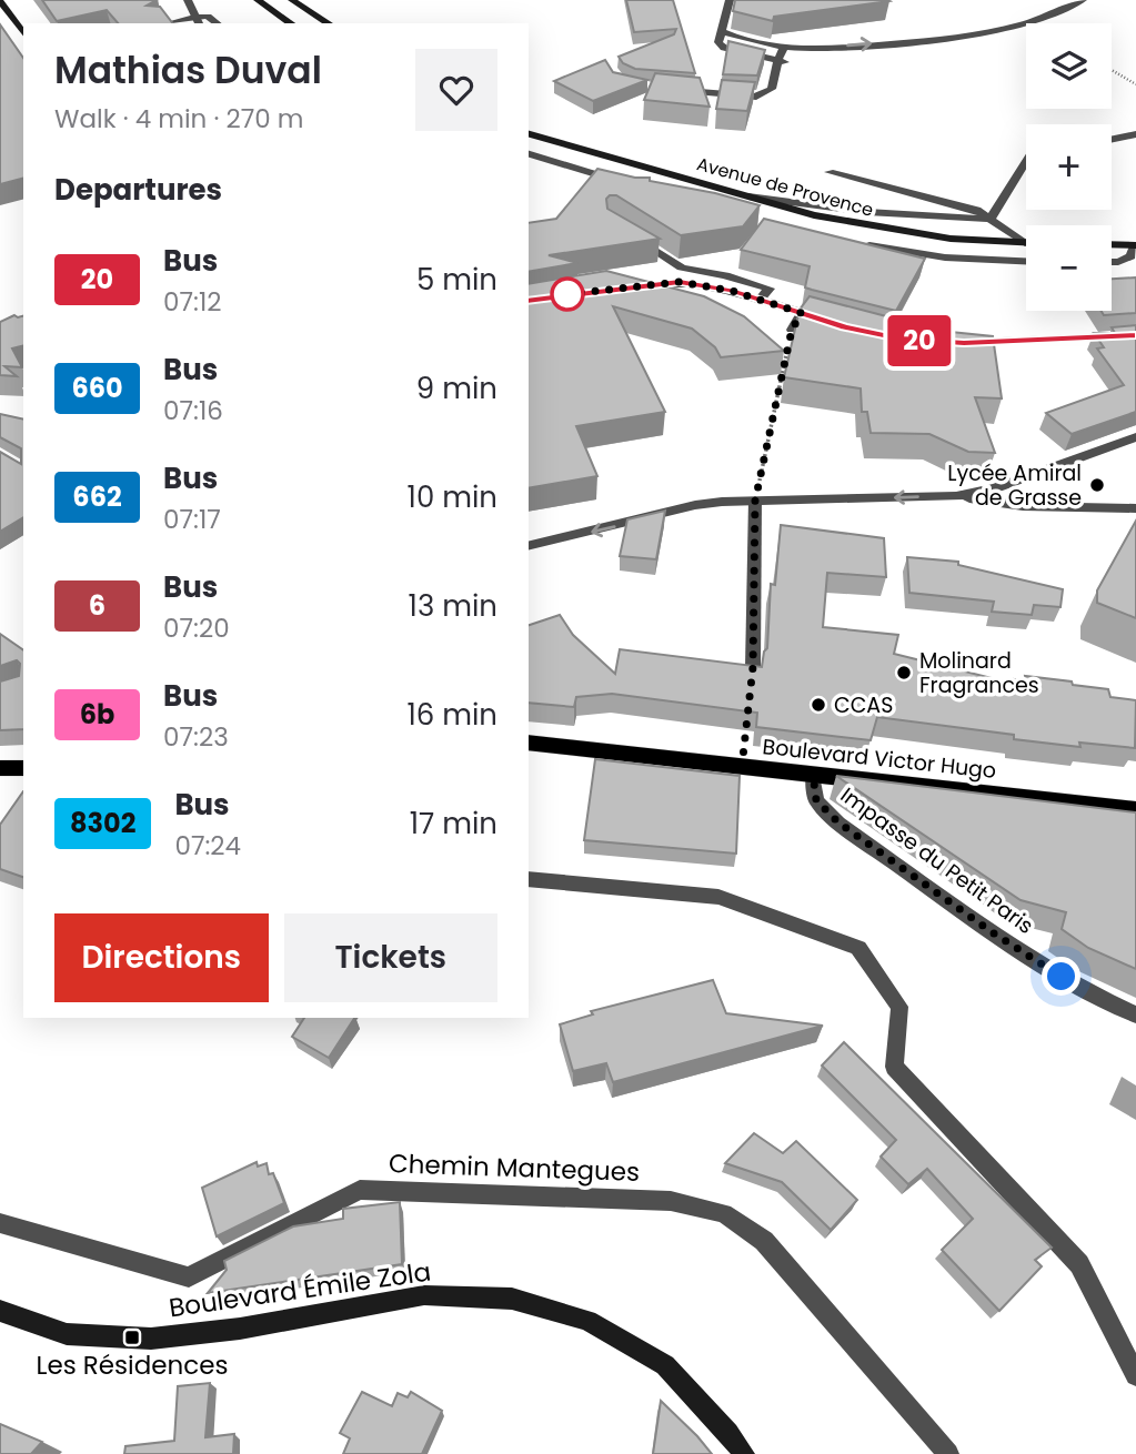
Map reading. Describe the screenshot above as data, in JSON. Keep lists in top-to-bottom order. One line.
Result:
{"streets":{"main road":["Avenue de Provence","Boulevard Victor Hugo","Boulevard Émile Zola"],"street":["Impasse du Petit Paris","Chemin Mantegues"]},"crossings":[["Boulevard Victor Hugo","Impasse du Petit Paris"]],"places":{"other":["Lycée Amiral de Grasse","Molinard Fragrances","CCAS"],"transit":["Les Résidences"]},"lines":["bus line 20"],"page":{"on_map":"20","map_buttons":["+","−"],"heading":[["Mathias Duval","Walk · 4 min · 270 m"],"Departures"],"list":[{"mark":"20","name":"Bus","note":"07:12","value":"5 min"},{"mark":"660","name":"Bus","note":"07:16","value":"9 min"},{"mark":"662","name":"Bus","note":"07:17","value":"10 min"},{"mark":"6","name":"Bus","note":"07:20","value":"13 min"},{"mark":"6b","name":"Bus","note":"07:23","value":"16 min"},{"mark":"8302","name":"Bus","note":"07:24","value":"17 min"}],"buttons":["Directions","Tickets"]}}
